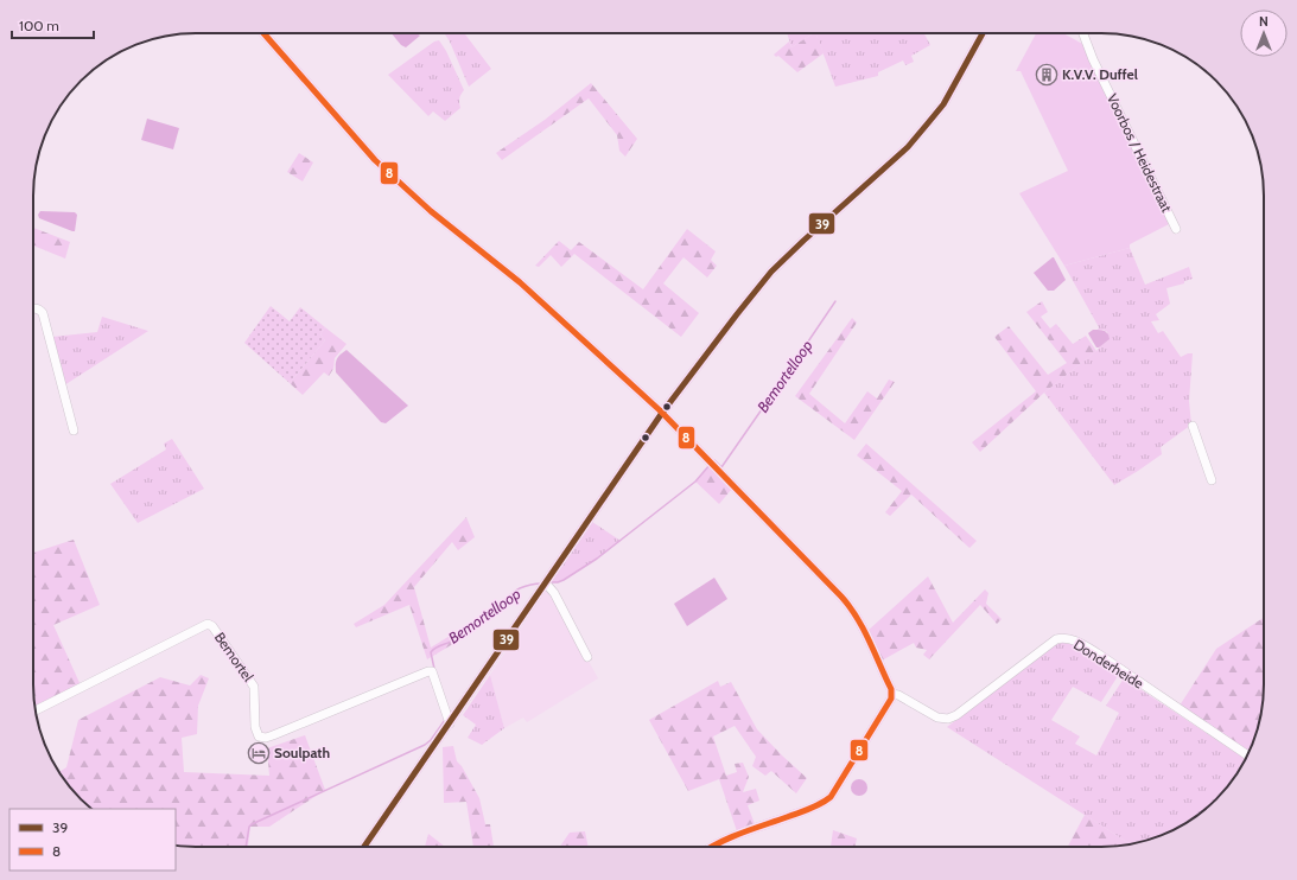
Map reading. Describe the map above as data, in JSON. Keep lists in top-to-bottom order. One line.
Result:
{"streets":{"street":["Voorbos / Heidestraat","Bemortel","Donderheide"]},"water":["Bemortelloop"],"places":{"building":["K.V.V. Duffel"],"hotel":["Soulpath"]},"lines":["transit line 39","transit line 8"],"legend":["39","8"],"scale_bar":"100 m","north":"top"}
